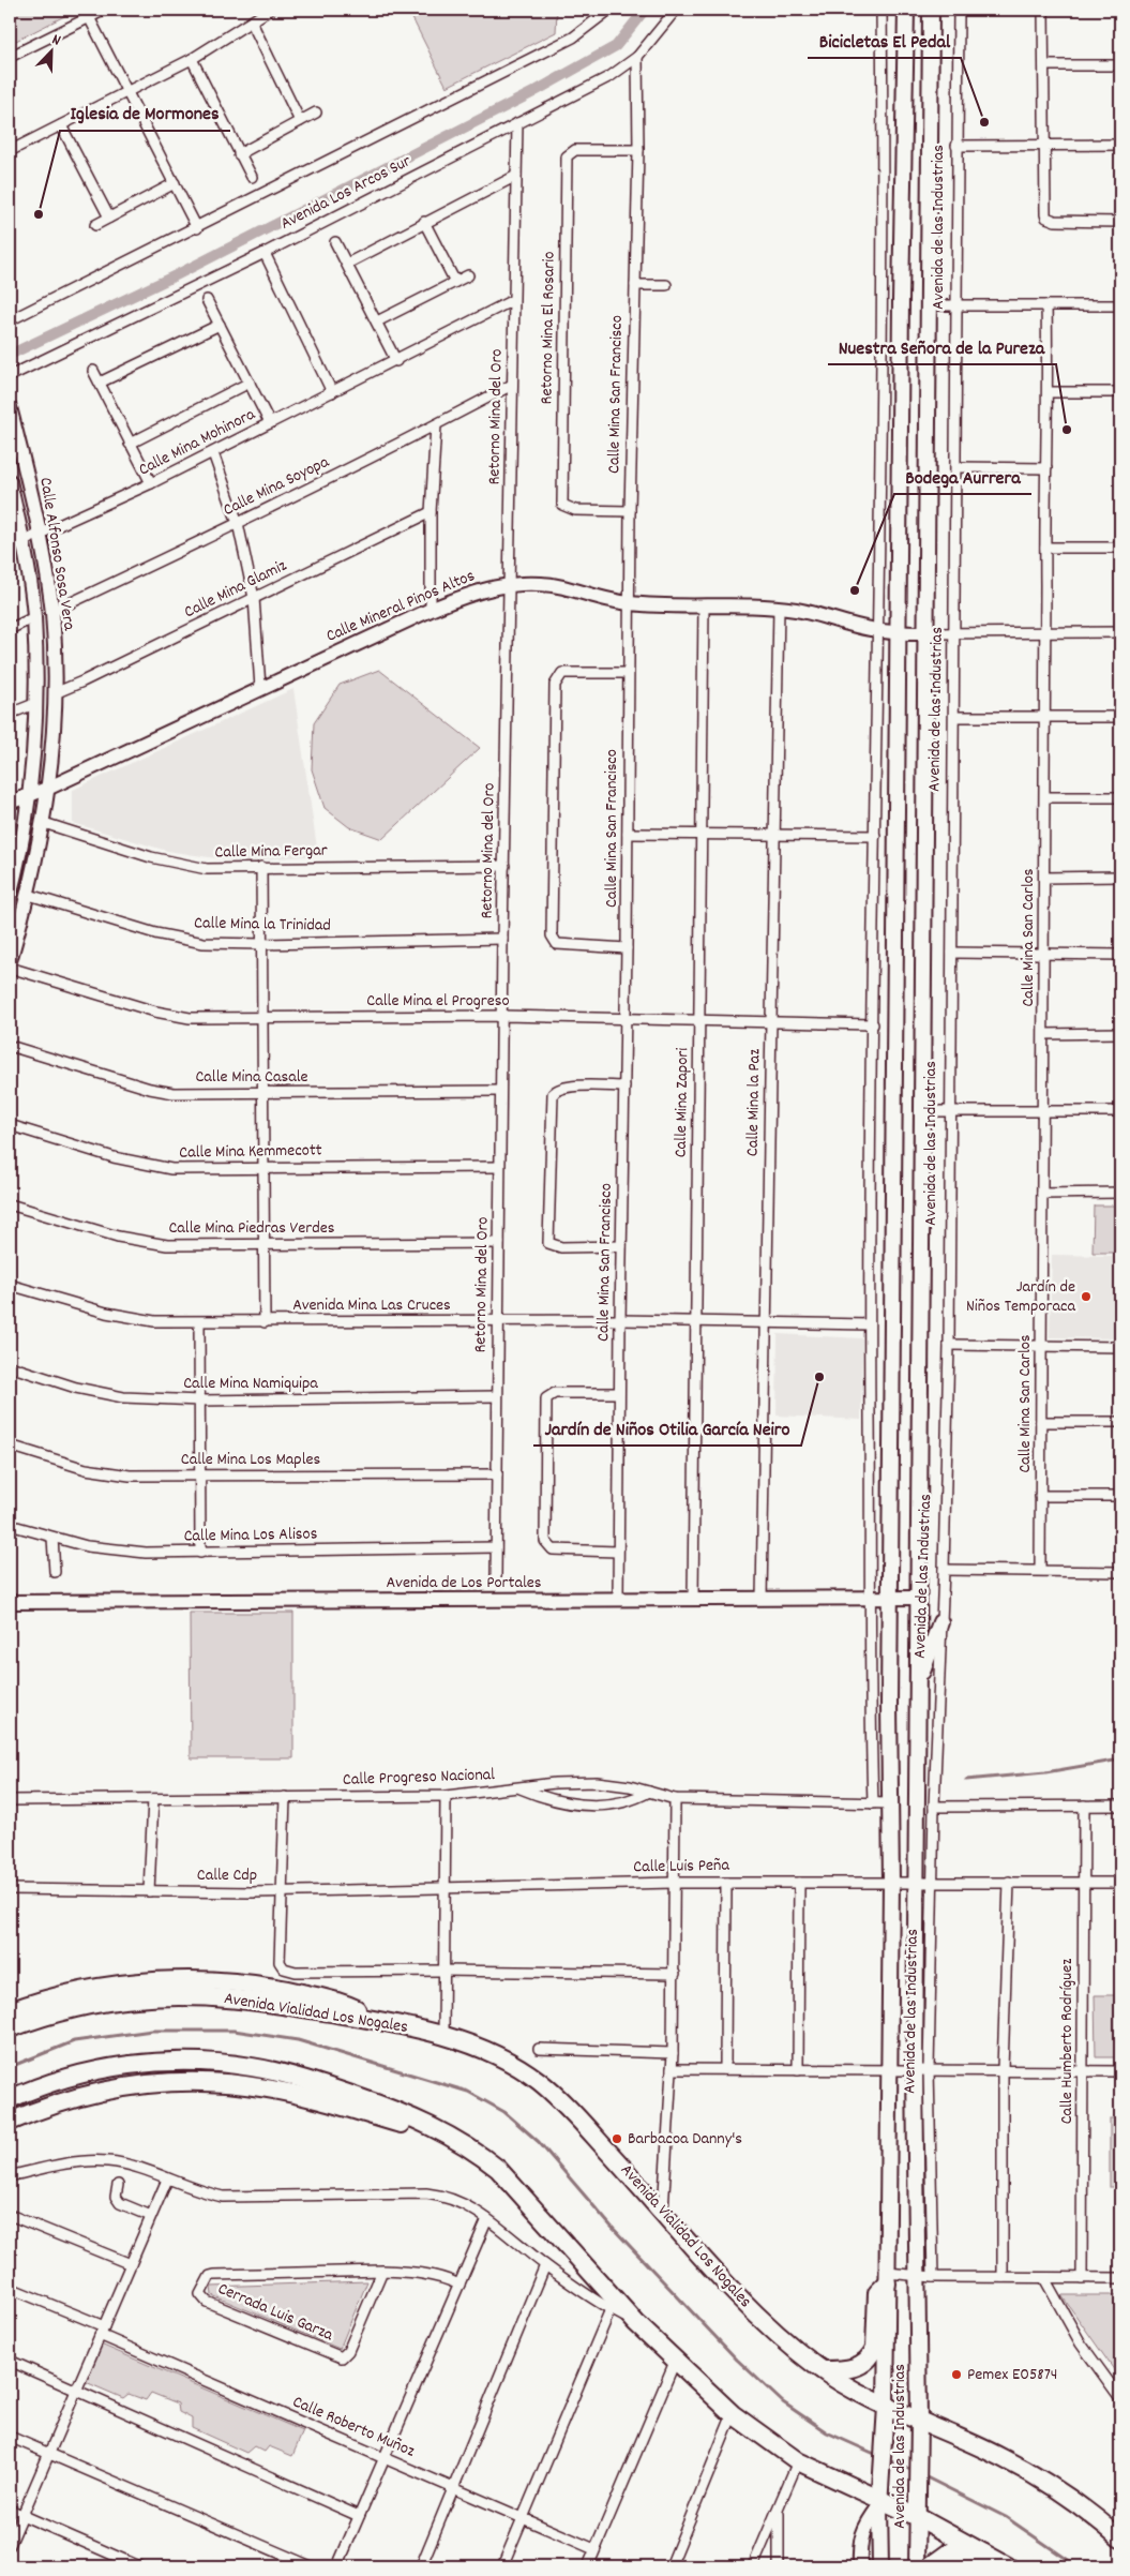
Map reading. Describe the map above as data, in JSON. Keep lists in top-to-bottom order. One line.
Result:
{"streets":{"highway":["Avenida Vialidad Los Nogales"],"main road":["Avenida de las Industrias","Calle Alfonso Sosa Vera","Calle Mineral Pinos Altos","Avenida de Los Portales"],"street":["Avenida Los Arcos Sur","Retorno Mina El Rosario","Calle Mina San Francisco","Retorno Mina del Oro","Calle Mina Mohinora","Calle Mina Soyopa","Calle Mina Glamiz","Calle Mina Fergar","Calle Mina la Trinidad","Calle Mina San Carlos","Calle Mina el Progreso","Calle Mina Casale","Calle Mina Zapori","Calle Mina la Paz","Calle Mina Kemmecott","Calle Mina Piedras Verdes","Avenida Mina Las Cruces","Calle Mina Namiquipa","Calle Mina Los Maples","Calle Mina Los Alisos","Calle Progreso Nacional","Calle Luis Peña","Calle Cdp","Calle Humberto Rodríguez","Cerrada Luis Garza","Calle Roberto Muñoz"]},"crossings":[["Avenida Los Arcos Sur","Calle Mina San Francisco"],["Avenida Los Arcos Sur","Retorno Mina del Oro"],["Avenida de las Industrias","Calle Mineral Pinos Altos"],["Avenida de las Industrias","Avenida de Los Portales"],["Avenida de las Industrias","Calle Progreso Nacional"],["Avenida de las Industrias","Calle Luis Peña"],["Avenida de las Industrias","Avenida Vialidad Los Nogales"],["Retorno Mina El Rosario","Calle Mina San Francisco"],["Calle Mina San Francisco","Calle Mineral Pinos Altos"],["Calle Mina San Francisco","Calle Mina el Progreso"],["Calle Mina San Francisco","Avenida Mina Las Cruces"],["Calle Mina San Francisco","Avenida de Los Portales"],["Retorno Mina del Oro","Calle Mina Mohinora"],["Retorno Mina del Oro","Calle Mina Soyopa"],["Retorno Mina del Oro","Calle Mineral Pinos Altos"],["Retorno Mina del Oro","Calle Mina Fergar"],["Retorno Mina del Oro","Calle Mina la Trinidad"],["Retorno Mina del Oro","Calle Mina el Progreso"],["Retorno Mina del Oro","Calle Mina Casale"],["Retorno Mina del Oro","Calle Mina Kemmecott"],["Retorno Mina del Oro","Calle Mina Piedras Verdes"],["Retorno Mina del Oro","Avenida Mina Las Cruces"],["Retorno Mina del Oro","Calle Mina Namiquipa"],["Retorno Mina del Oro","Calle Mina Los Maples"],["Retorno Mina del Oro","Calle Mina Los Alisos"],["Calle Mina Mohinora","Calle Alfonso Sosa Vera"],["Calle Mina Soyopa","Calle Alfonso Sosa Vera"],["Calle Alfonso Sosa Vera","Calle Mina Glamiz"],["Calle Alfonso Sosa Vera","Calle Mineral Pinos Altos"],["Calle Alfonso Sosa Vera","Calle Mina Fergar"],["Calle Alfonso Sosa Vera","Calle Mina la Trinidad"],["Calle Mineral Pinos Altos","Calle Mina Zapori"],["Calle Mineral Pinos Altos","Calle Mina la Paz"],["Calle Mina el Progreso","Calle Mina Zapori"],["Calle Mina el Progreso","Calle Mina la Paz"],["Calle Mina Zapori","Avenida Mina Las Cruces"],["Calle Mina Zapori","Avenida de Los Portales"],["Calle Mina la Paz","Avenida Mina Las Cruces"],["Calle Mina la Paz","Avenida de Los Portales"],["Calle Luis Peña","Calle Cdp"]],"places":["Bicicletas El Pedal","Iglesia de Mormones","Nuestra Señora de la Pureza","Bodega Aurrera","Jardín de Niños Temporaca","Jardín de Niños Otilia García Neiro","Barbacoa Danny's","Pemex E05874"],"north":"top right"}
